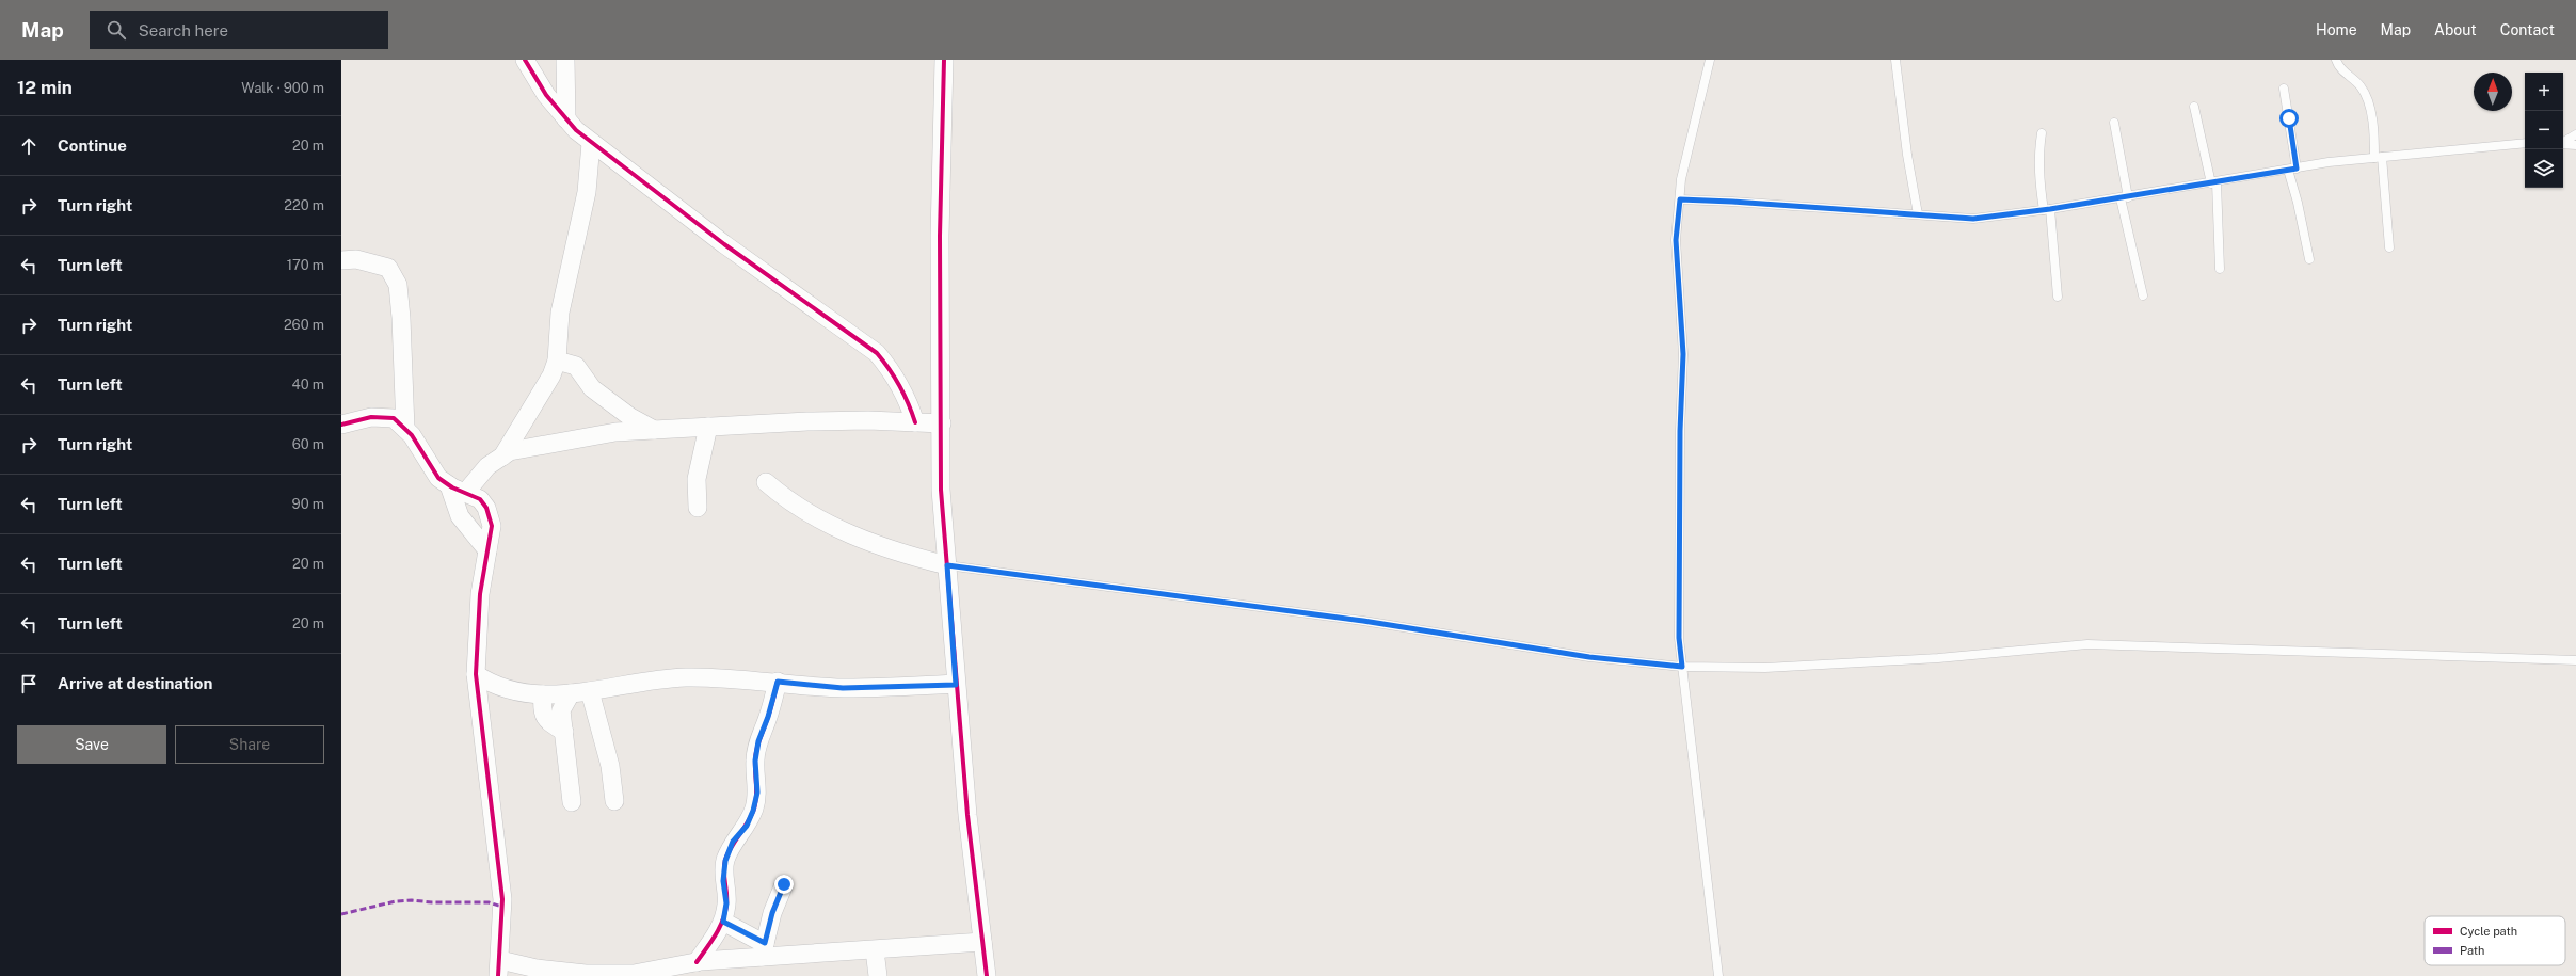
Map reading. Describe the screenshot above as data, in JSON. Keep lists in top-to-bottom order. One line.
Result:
{"legend":["Cycle path","Path"],"north":"top","page":{"header":"Map","search":"Search here","nav":["Home","Map","About","Contact"],"heading":["12 min","Walk · 900 m"],"map_buttons":["+","−"],"list":[["Continue","20 m"],["Turn right","220 m"],["Turn left","170 m"],["Turn right","260 m"],["Turn left","40 m"],["Turn right","60 m"],["Turn left","90 m"],["Turn left","20 m"],["Turn left","20 m"],"Arrive at destination"],"buttons":["Save","Share"]}}
